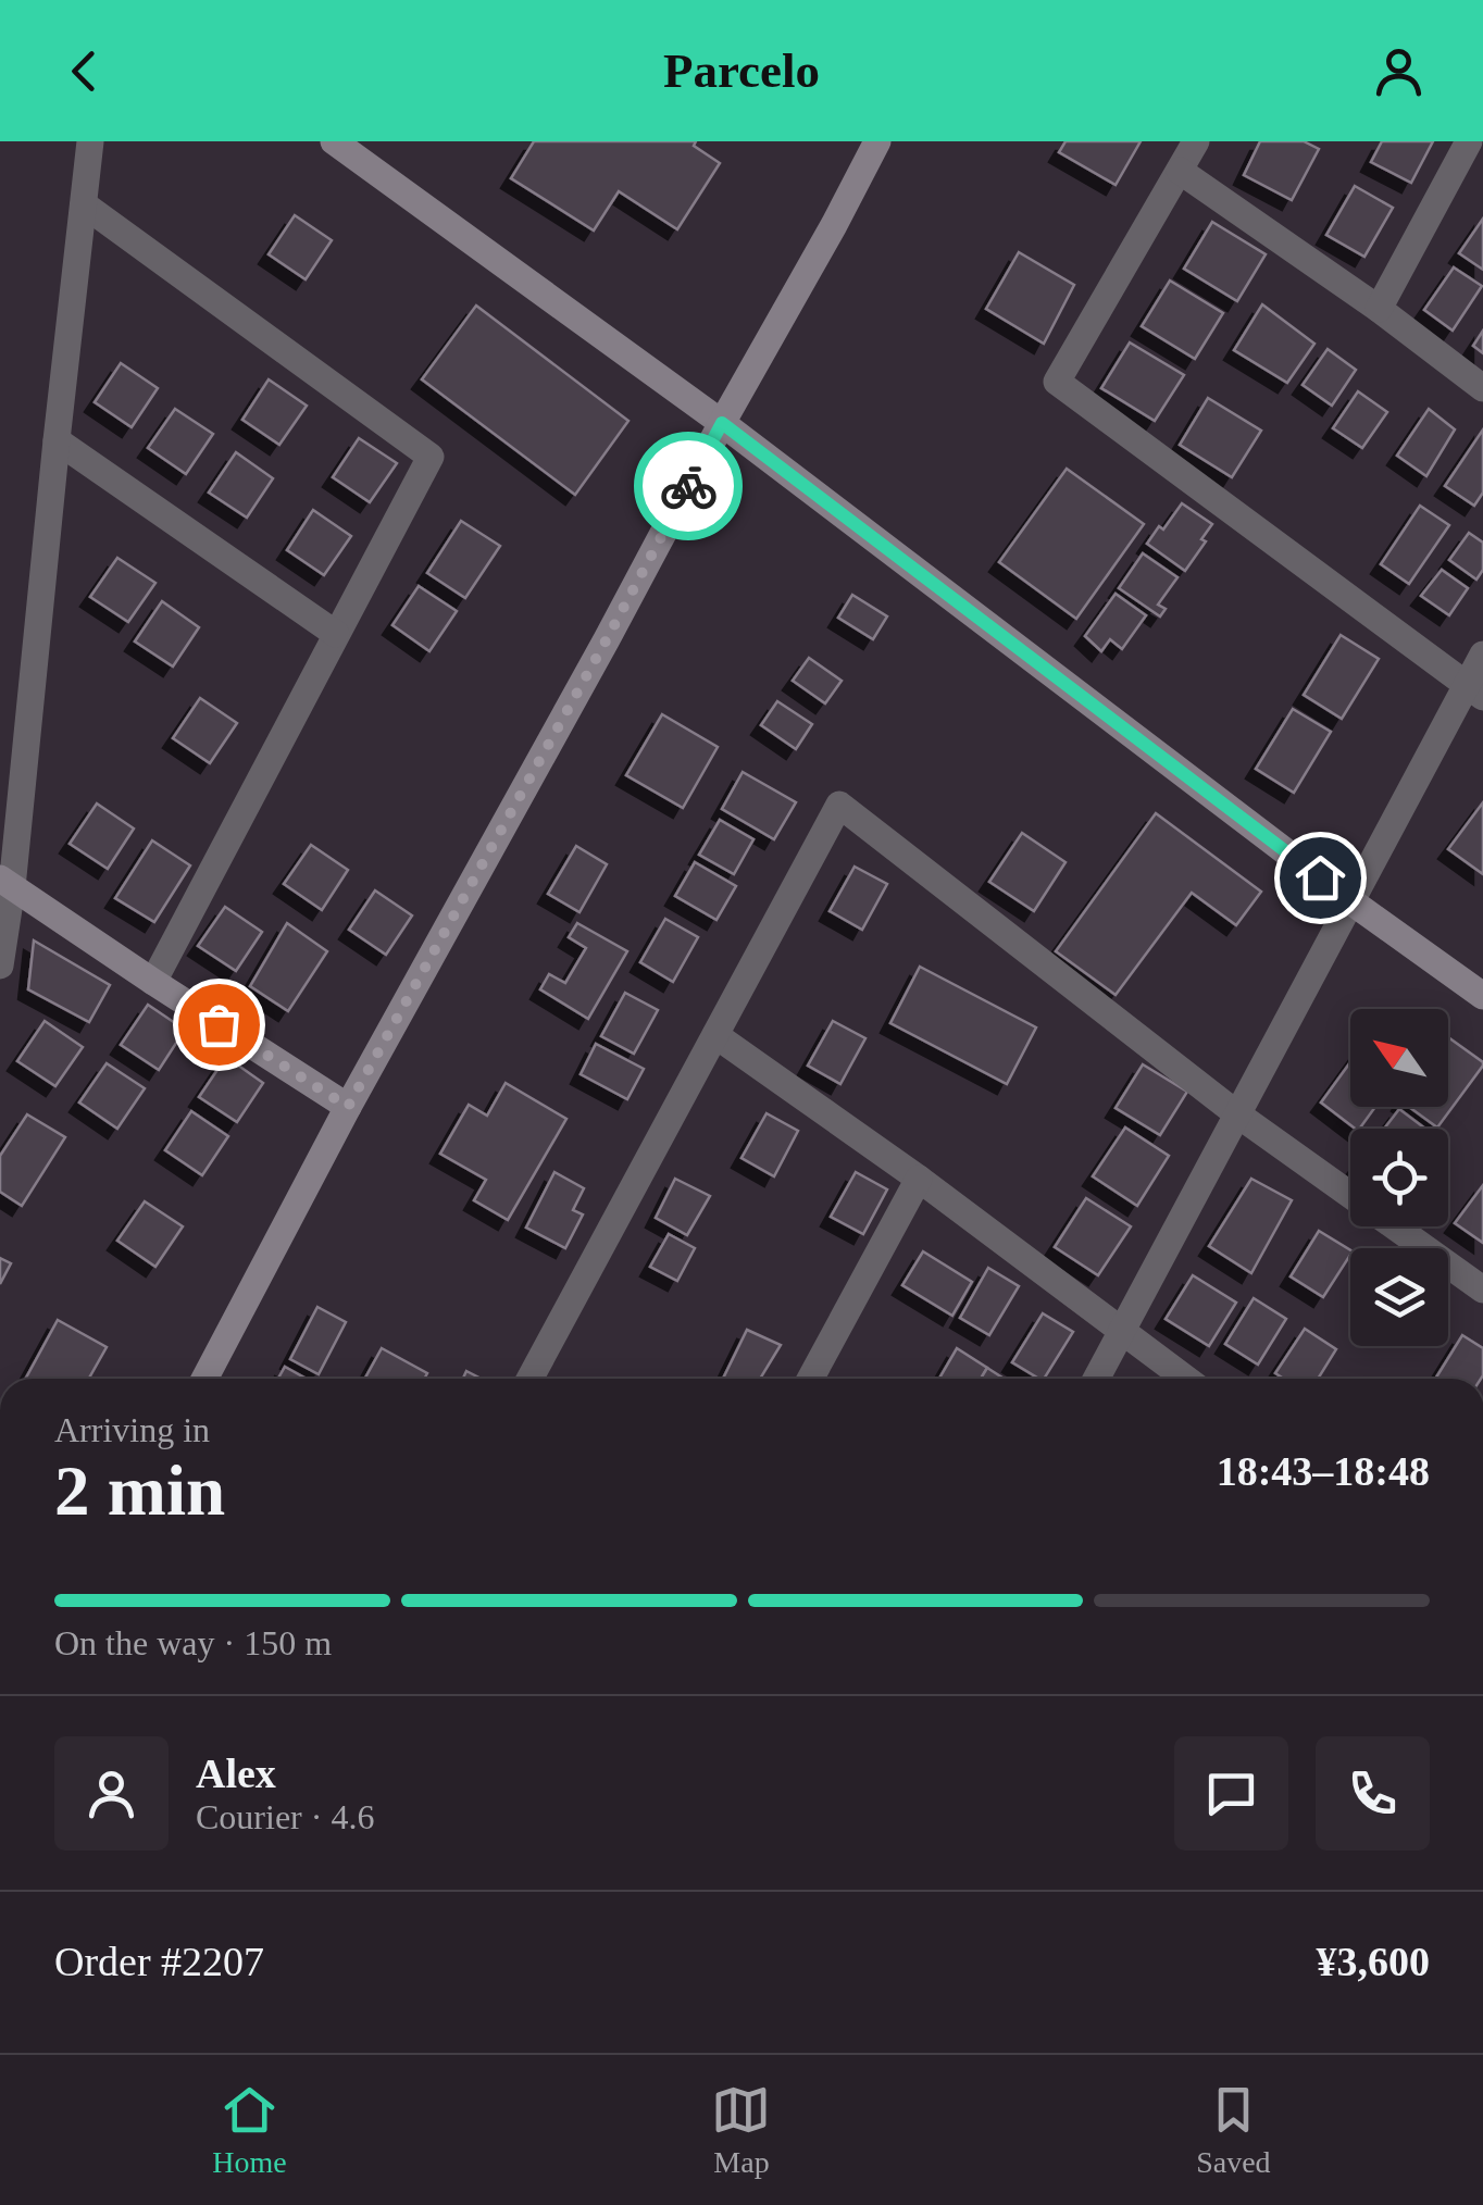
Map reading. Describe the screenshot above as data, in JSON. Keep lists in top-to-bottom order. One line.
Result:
{"north":"top left","page":{"header":"Parcelo","heading":["2 min","Arriving in","18:43–18:48"],"panel":["Alex","Courier · 4.6","Order #2207","¥3,600"],"bar":"On the way · 150 m","tabs":["Home","Map","Saved"]}}
